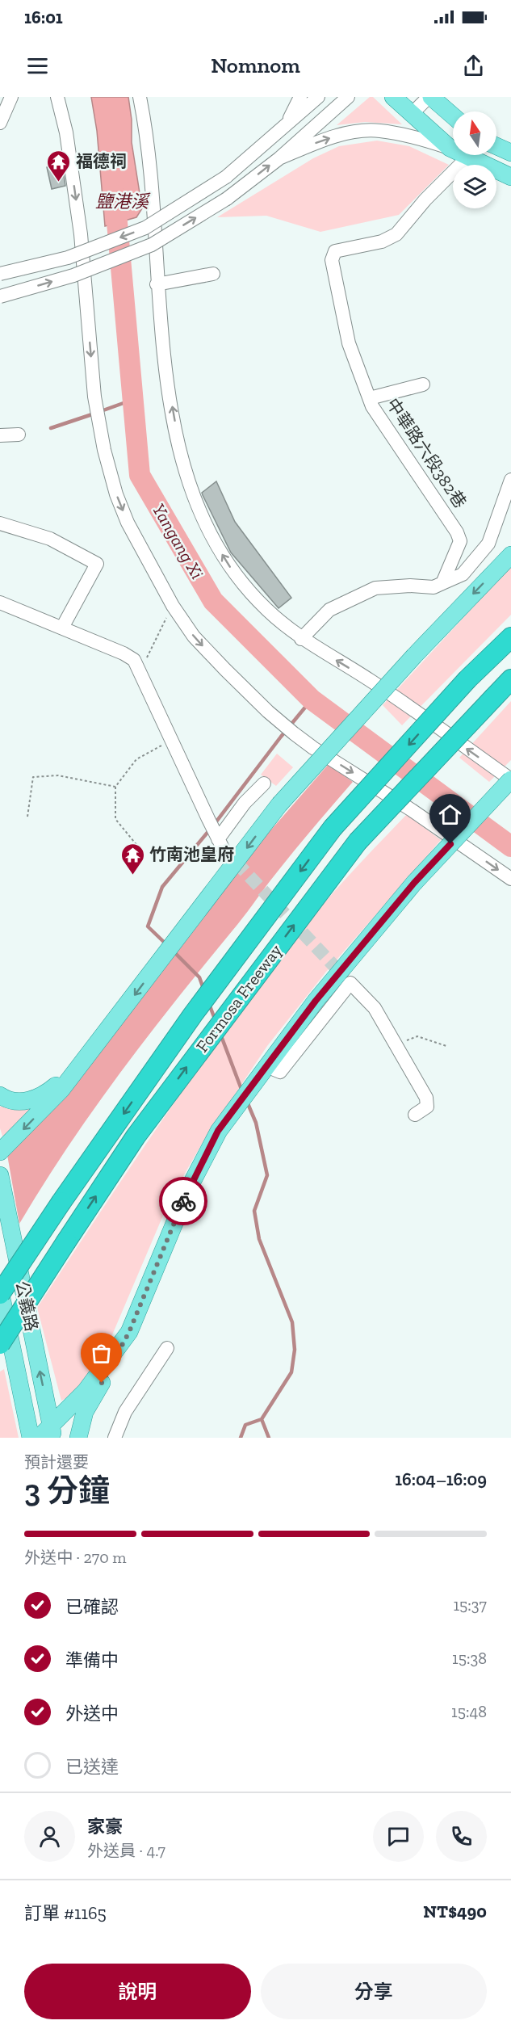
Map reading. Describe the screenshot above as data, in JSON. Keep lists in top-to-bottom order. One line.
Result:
{"streets":{"highway":["Formosa Freeway"],"main road":["公義路"],"street":["中華路六段382巷"]},"water":["鹽港溪","Yangang Xi"],"places":{"temple":["福德祠","竹南池皇府"]},"north":"top","page":{"status":"16:01","header":"Nomnom","heading":["3 分鐘","預計還要","16:04–16:09"],"panel":["家豪","外送員 · 4.7","訂單 #1165","NT$490"],"bar":"外送中 · 270 m","list":[["已確認","15:37"],["準備中","15:38"],["外送中","15:48"],"已送達"],"buttons":["說明","分享"]}}
